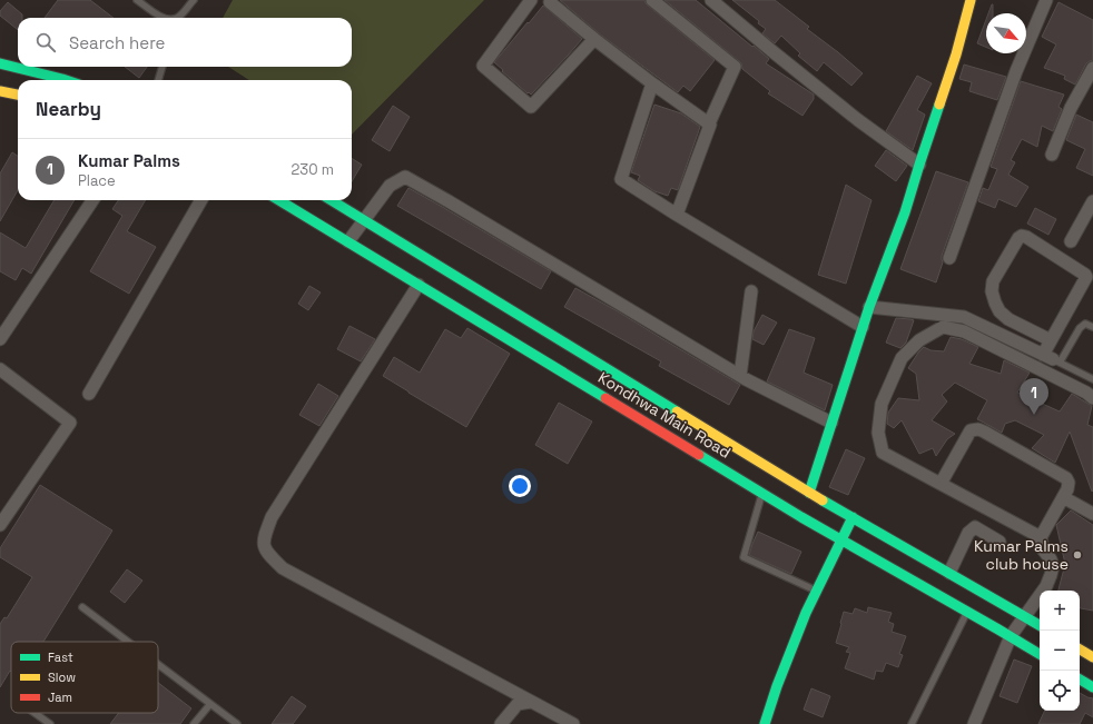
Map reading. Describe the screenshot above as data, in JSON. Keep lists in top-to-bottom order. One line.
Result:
{"streets":{"main road":["Kondhwa Main Road"]},"places":["Kumar Palms club house"],"legend":["Fast","Slow","Jam"],"north":"bottom right","page":{"search":"Search here","heading":"Nearby","list":[{"mark":"1","name":"Kumar Palms","note":"Place","value":"230 m"}],"pins":"1","map_buttons":["+","−"]}}
